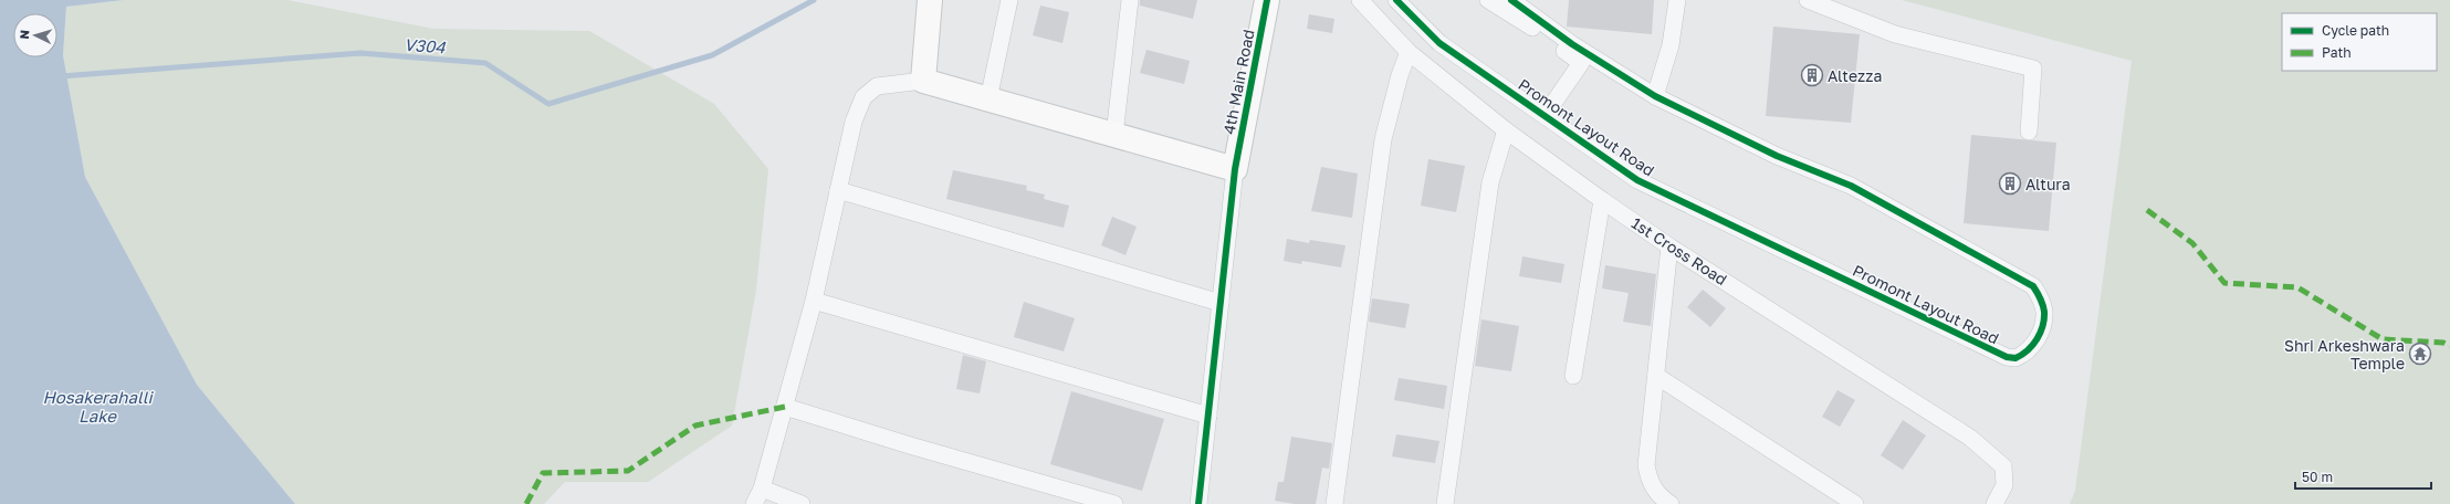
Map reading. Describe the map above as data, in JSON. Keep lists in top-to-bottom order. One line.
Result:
{"streets":{"street":["4th Main Road","Promont Layout Road","1st Cross Road"]},"water":["V304","Hosakerahalli Lake"],"places":{"building":["Altezza","Altura"],"temple":["Shri Arkeshwara Temple"]},"legend":["Cycle path","Path"],"scale_bar":"50 m","north":"left"}
